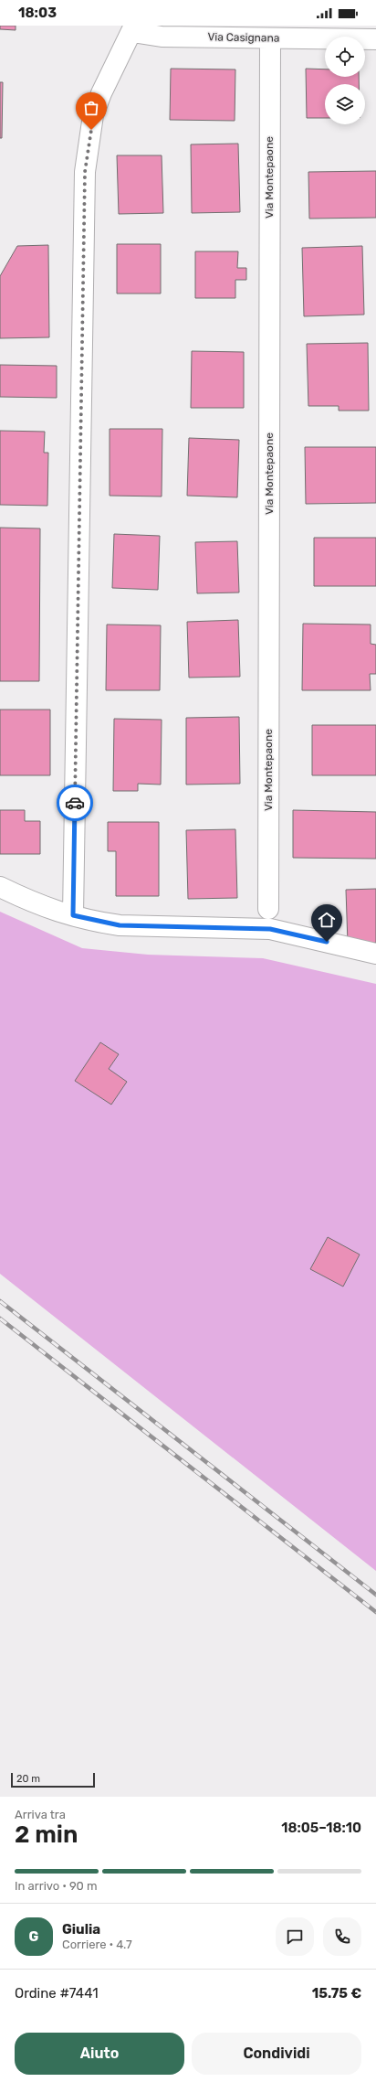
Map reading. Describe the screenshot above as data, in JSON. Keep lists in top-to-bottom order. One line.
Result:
{"streets":{"street":["Via Casignana","Via Montepaone"]},"crossings":[["Via Casignana","Via Montepaone"]],"scale_bar":"20 m","page":{"status":"18:03","scale":"20 m","heading":["2 min","Arriva tra","18:05–18:10"],"panel":["Giulia","Corriere · 4.7","Ordine #7441","15.75 €"],"bar":"In arrivo · 90 m","round":"G","buttons":["Aiuto","Condividi"]}}
